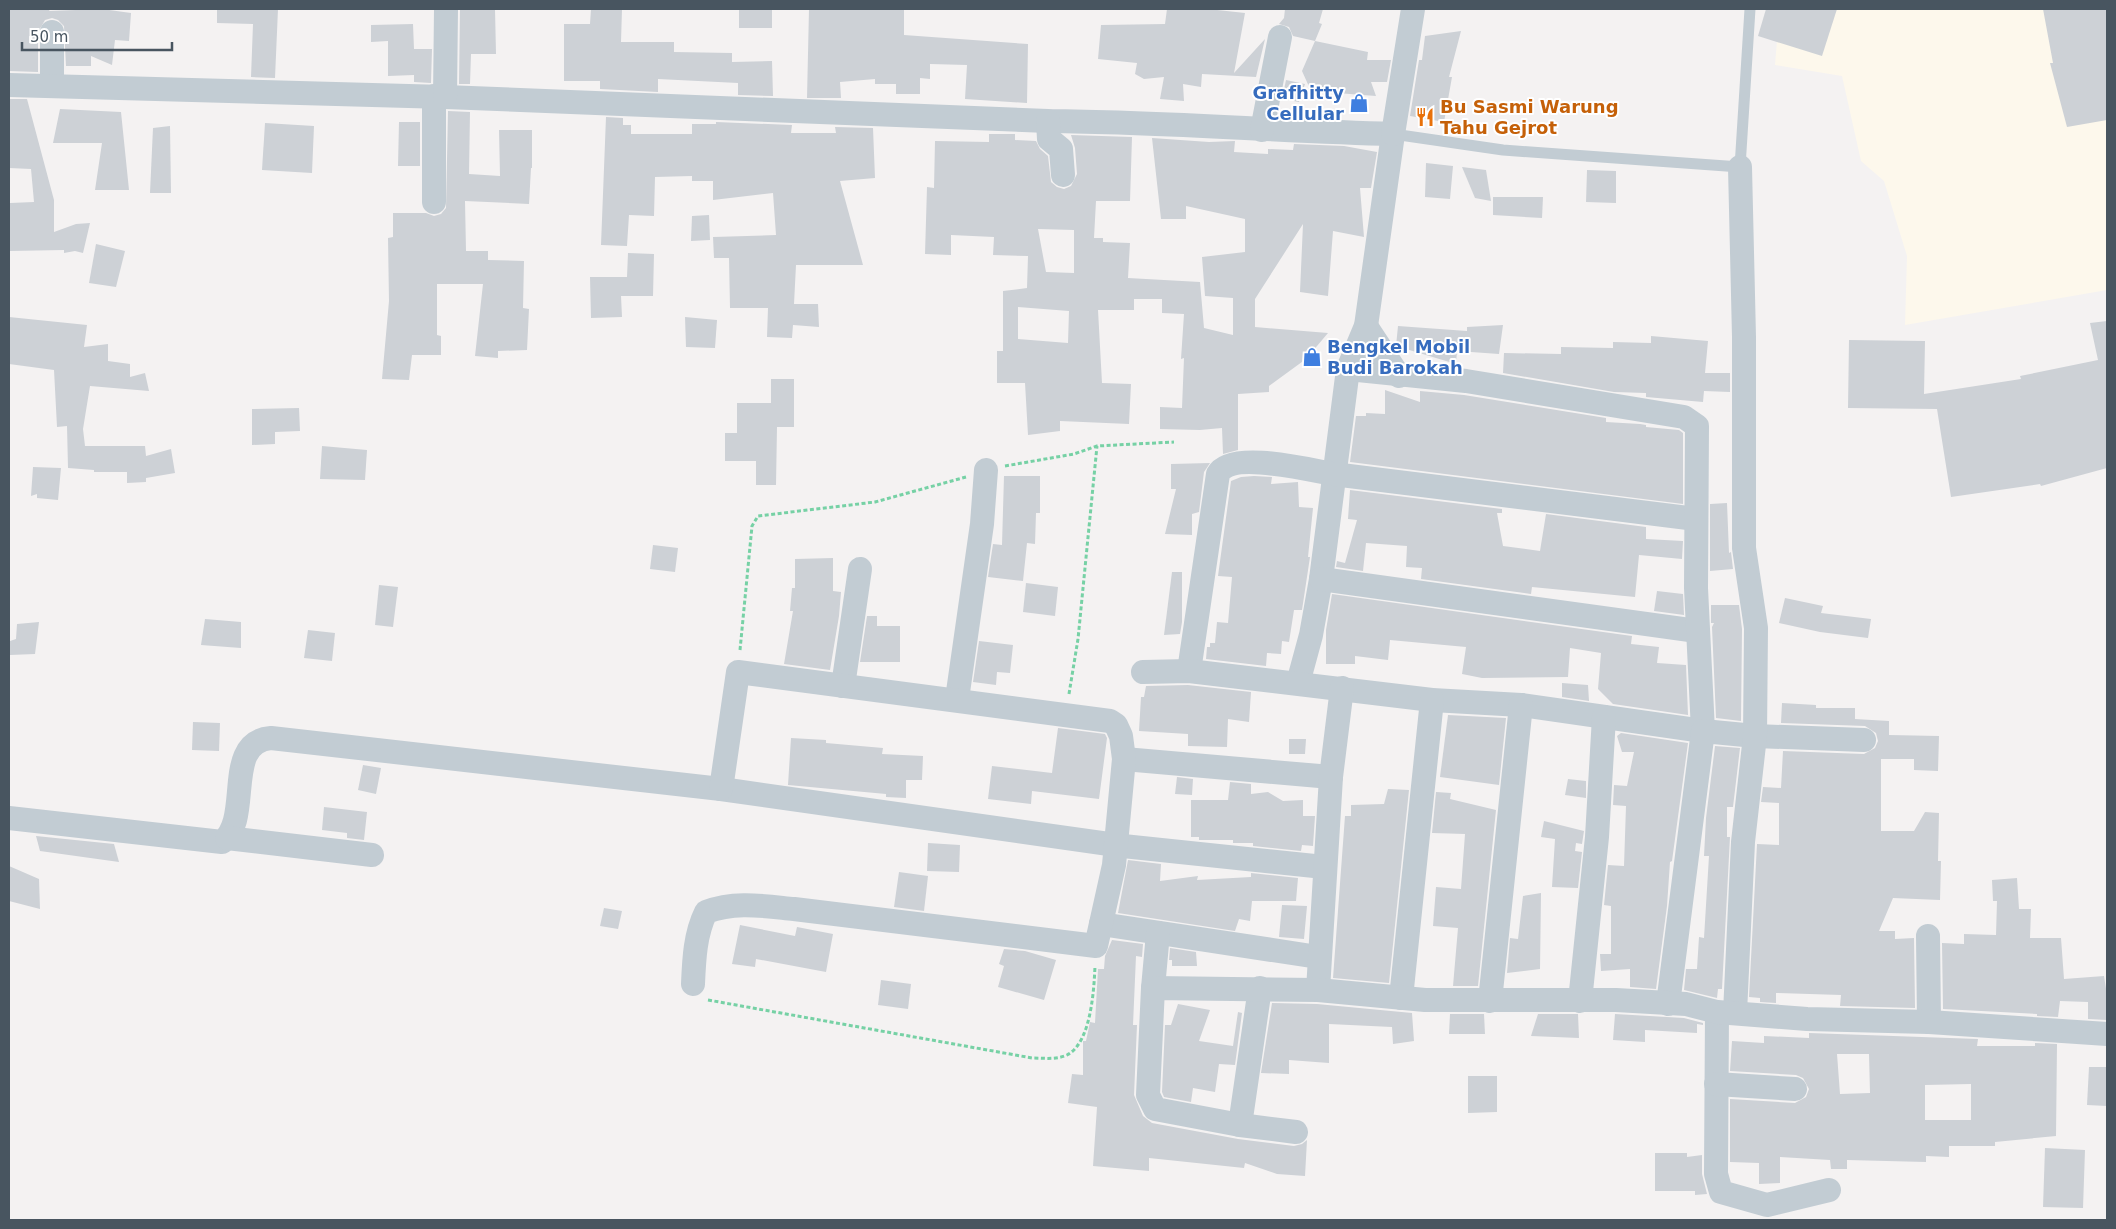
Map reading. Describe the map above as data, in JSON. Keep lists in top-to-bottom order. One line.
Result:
{"places":{"shop":["Grafhitty Cellular","Bengkel Mobil Budi Barokah"],"restaurant":["Bu Sasmi Warung Tahu Gejrot"]},"scale_bar":"50 m"}
